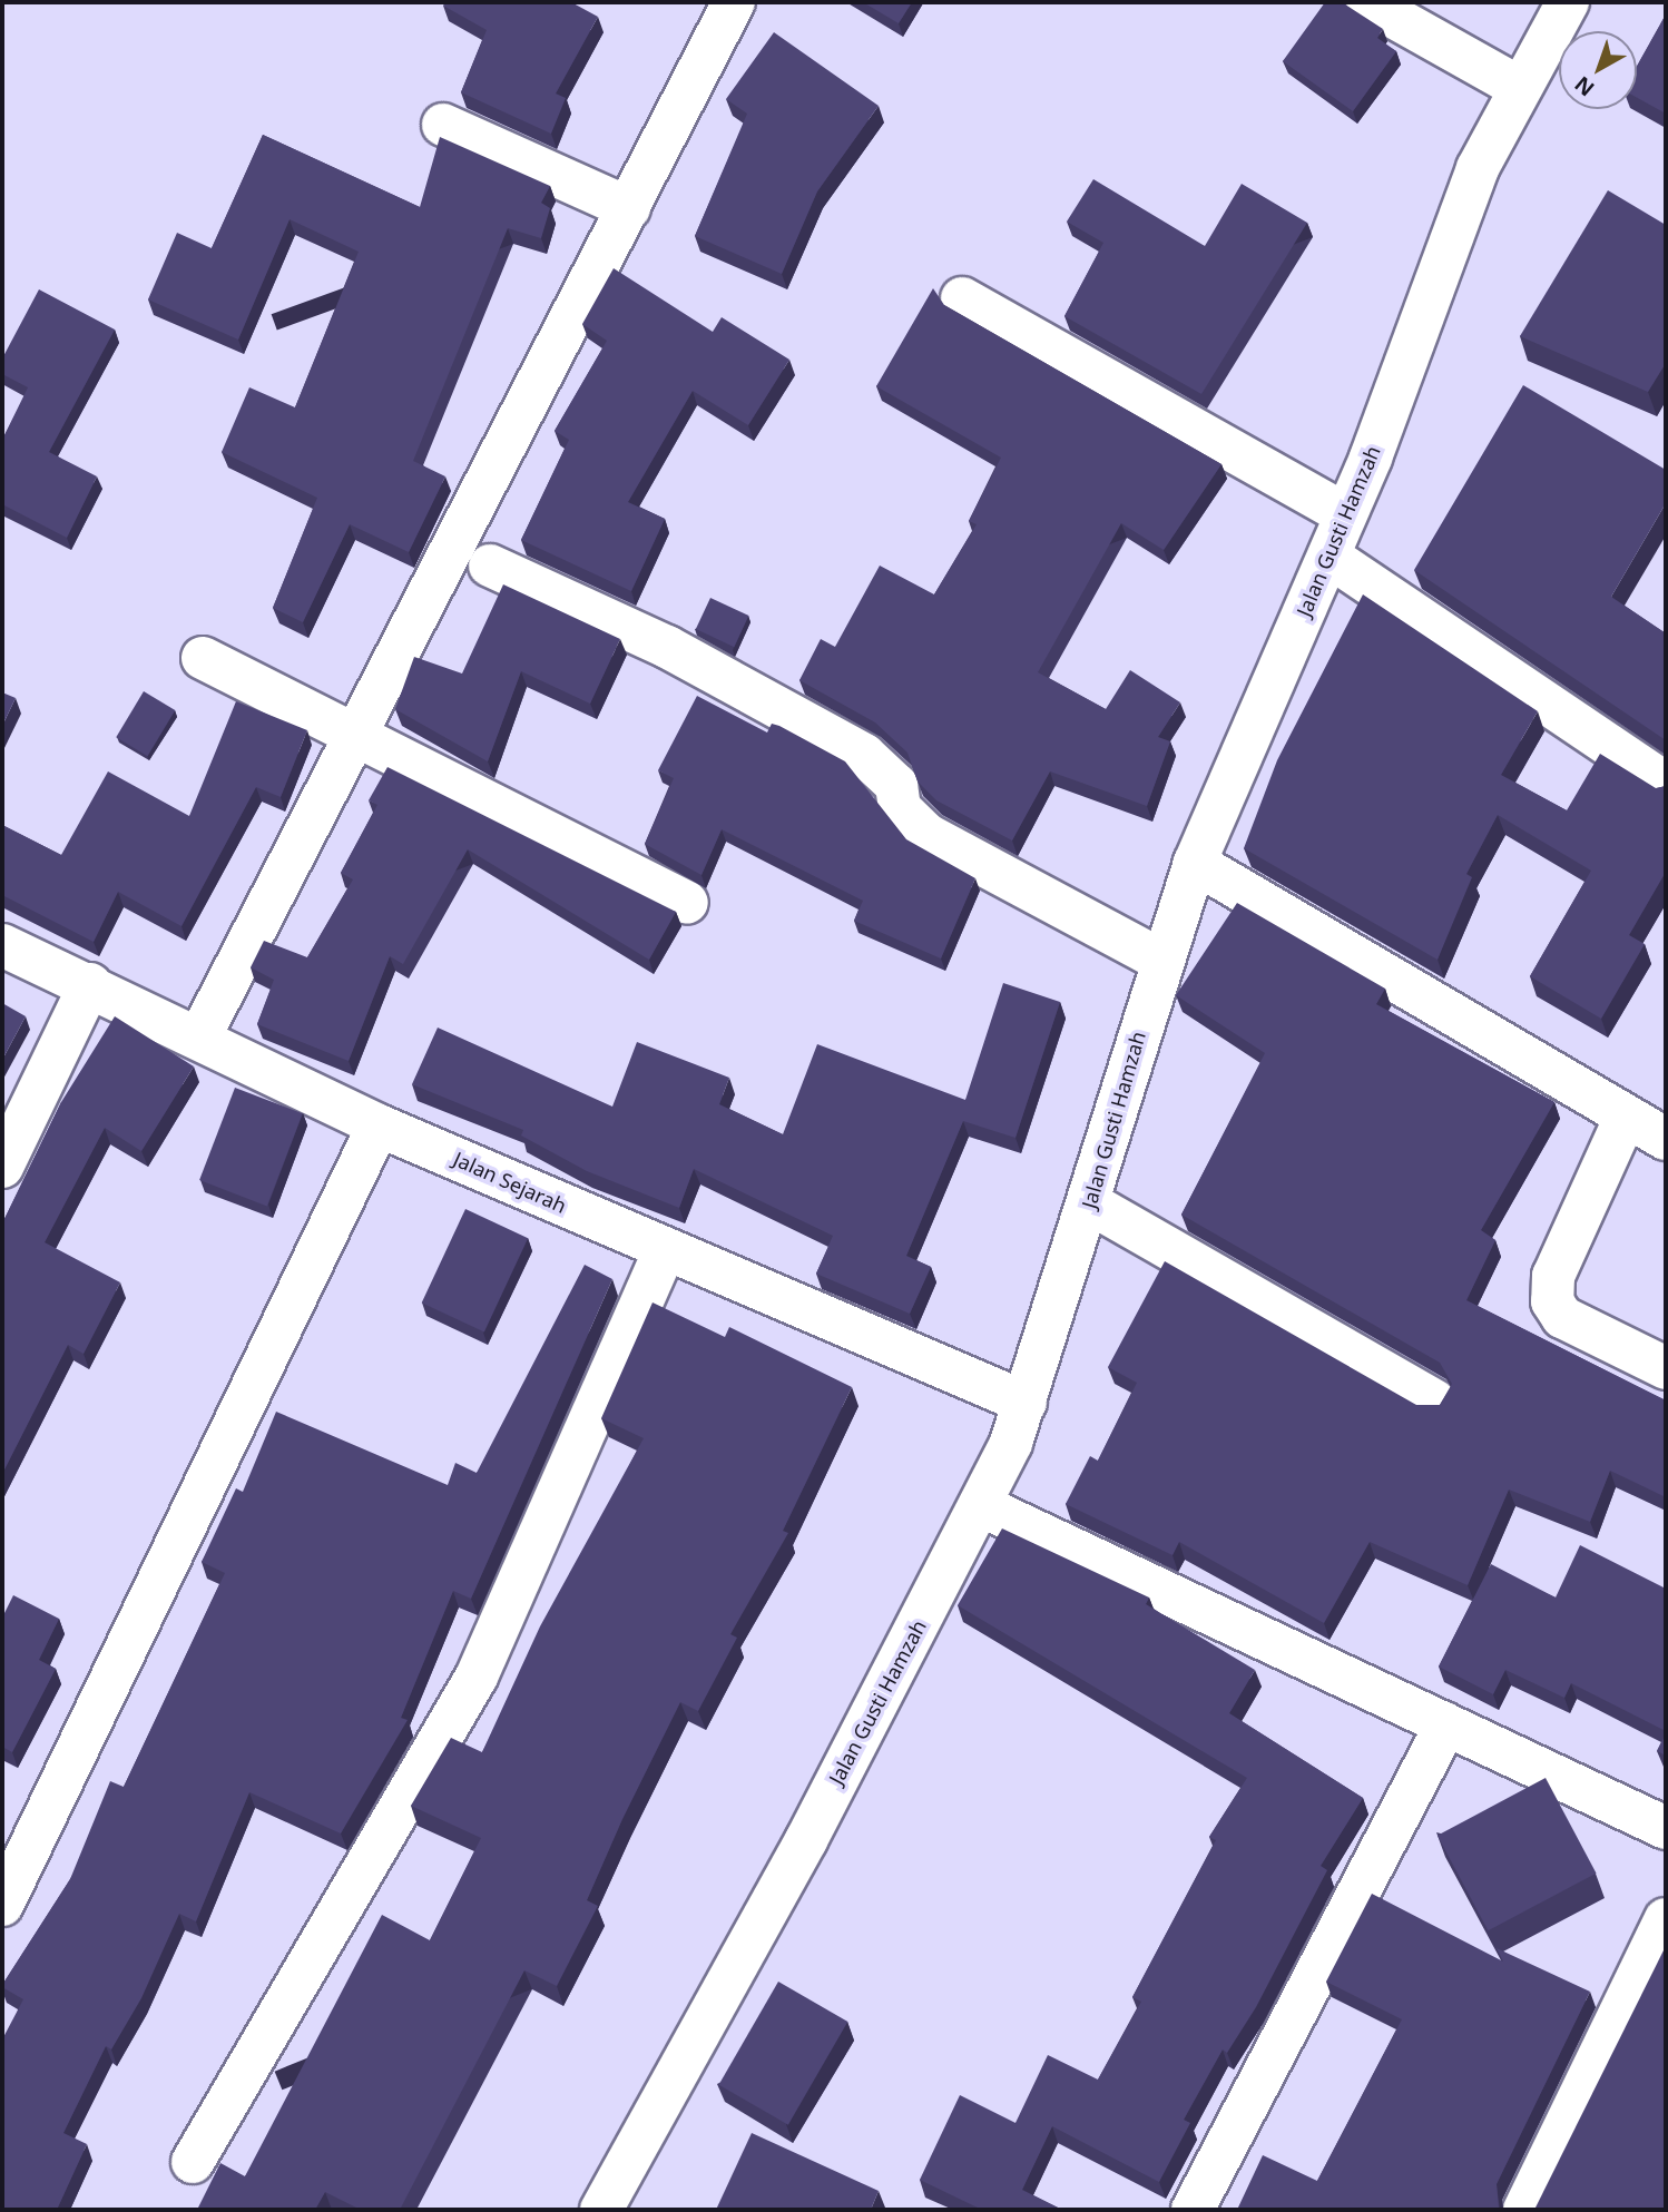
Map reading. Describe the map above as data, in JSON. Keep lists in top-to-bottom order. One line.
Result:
{"streets":{"street":["Jalan Gusti Hamzah","Jalan Sejarah"]},"crossings":[["Jalan Gusti Hamzah","Jalan Sejarah"]],"north":"bottom left"}
